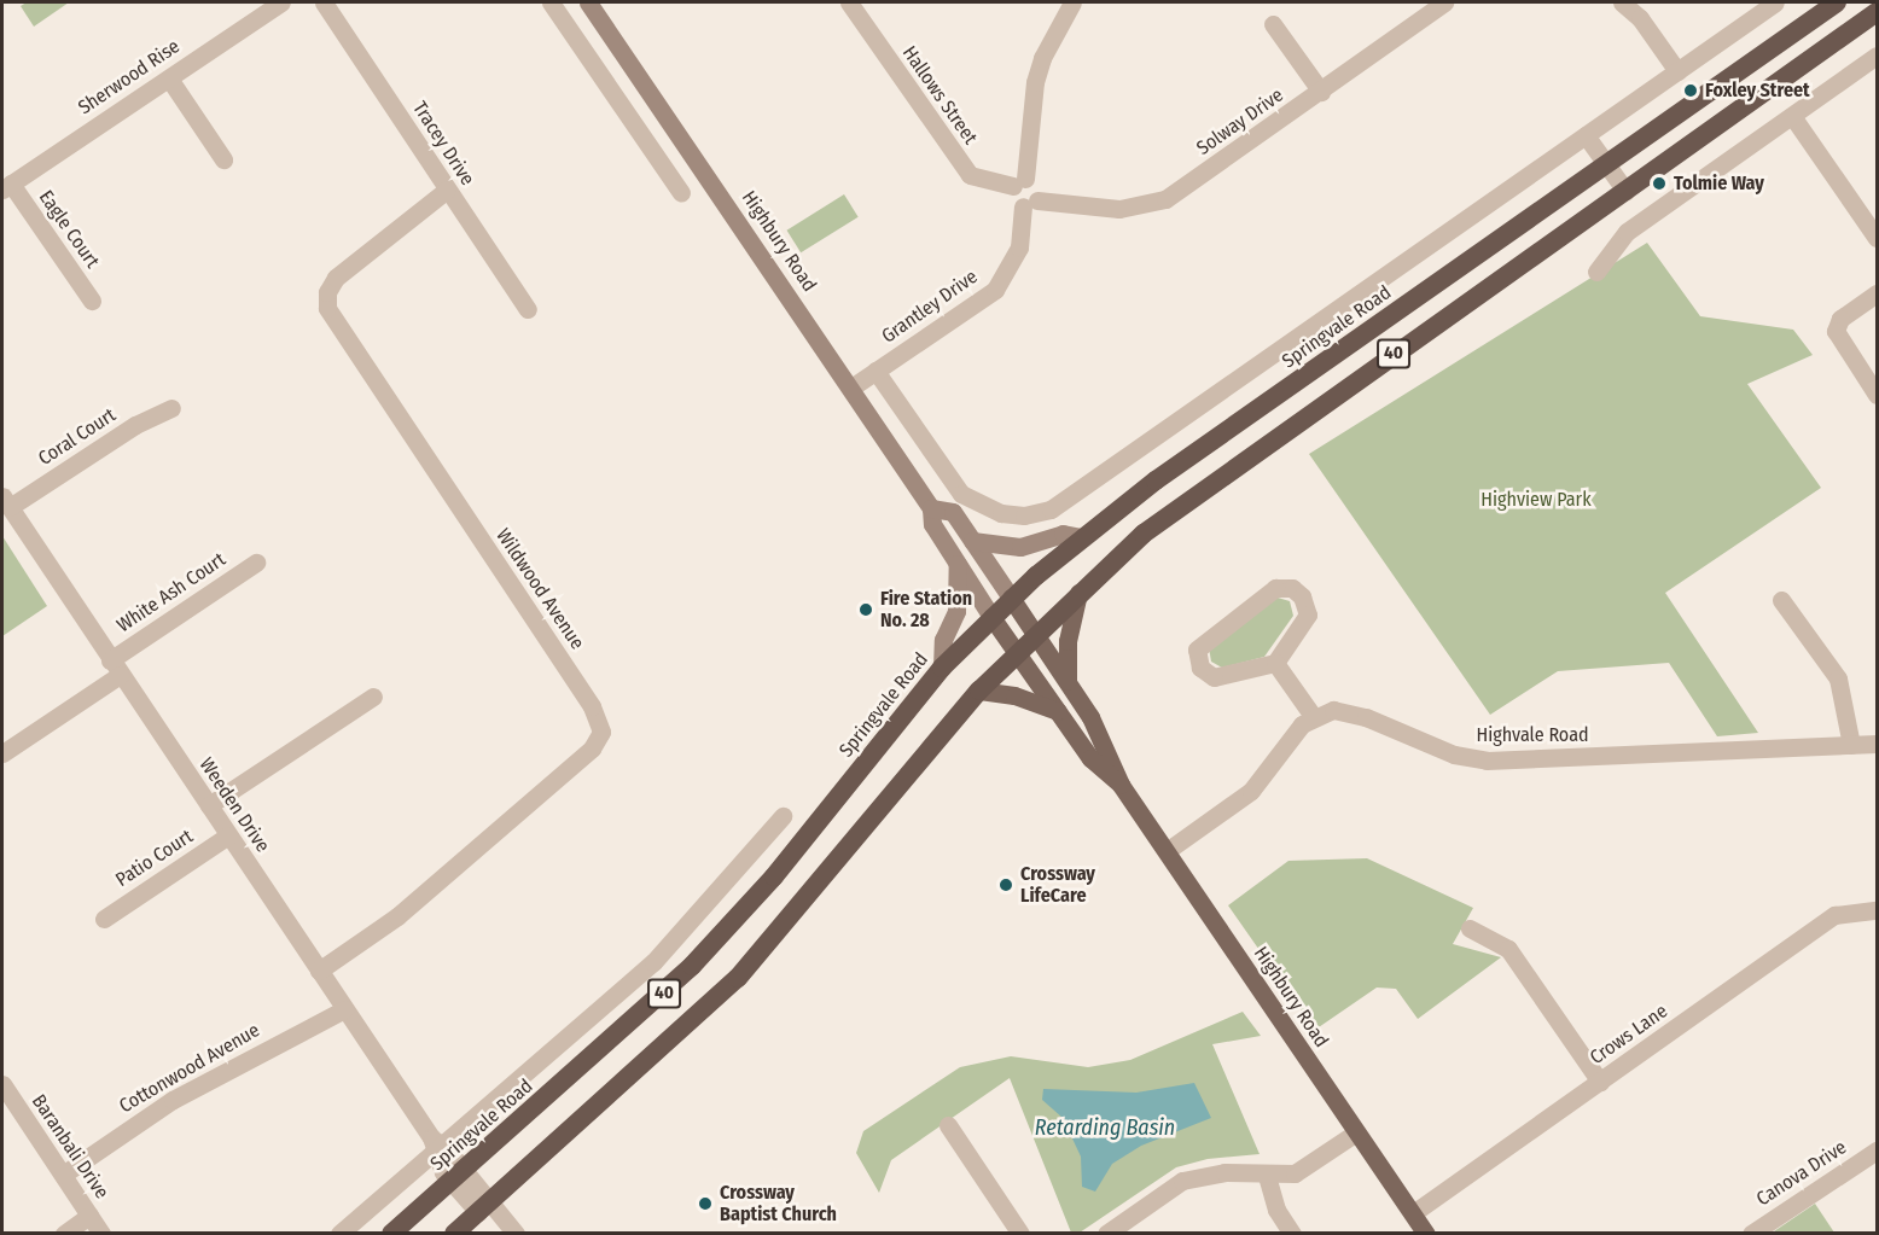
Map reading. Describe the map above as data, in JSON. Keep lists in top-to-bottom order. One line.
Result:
{"streets":{"highway":["Springvale Road","40"],"main road":["Highbury Road"],"street":["Sherwood Rise","Hallows Street","Solway Drive","Tracey Drive","Eagle Court","Grantley Drive","Coral Court","Wildwood Avenue","White Ash Court","Highvale Road","Weeden Drive","Patio Court","Crows Lane","Cottonwood Avenue","Baranbali Drive","Canova Drive"]},"crossings":[["Sherwood Rise","Eagle Court"],["Solway Drive","Grantley Drive"],["Tracey Drive","Wildwood Avenue"],["Highbury Road","Grantley Drive"],["Highbury Road","Springvale Road"],["Highbury Road","40"],["Highbury Road","Crows Lane"],["Grantley Drive","Springvale Road"],["Springvale Road","Weeden Drive"],["40","Weeden Drive"],["Coral Court","Weeden Drive"],["Wildwood Avenue","Weeden Drive"],["White Ash Court","Weeden Drive"],["Weeden Drive","Patio Court"],["Weeden Drive","Cottonwood Avenue"],["Cottonwood Avenue","Baranbali Drive"]],"water":["Retarding Basin"],"parks":["Highview Park"],"places":["Foxley Street","Tolmie Way","Fire Station No. 28","Crossway LifeCare","Crossway Baptist Church"]}
